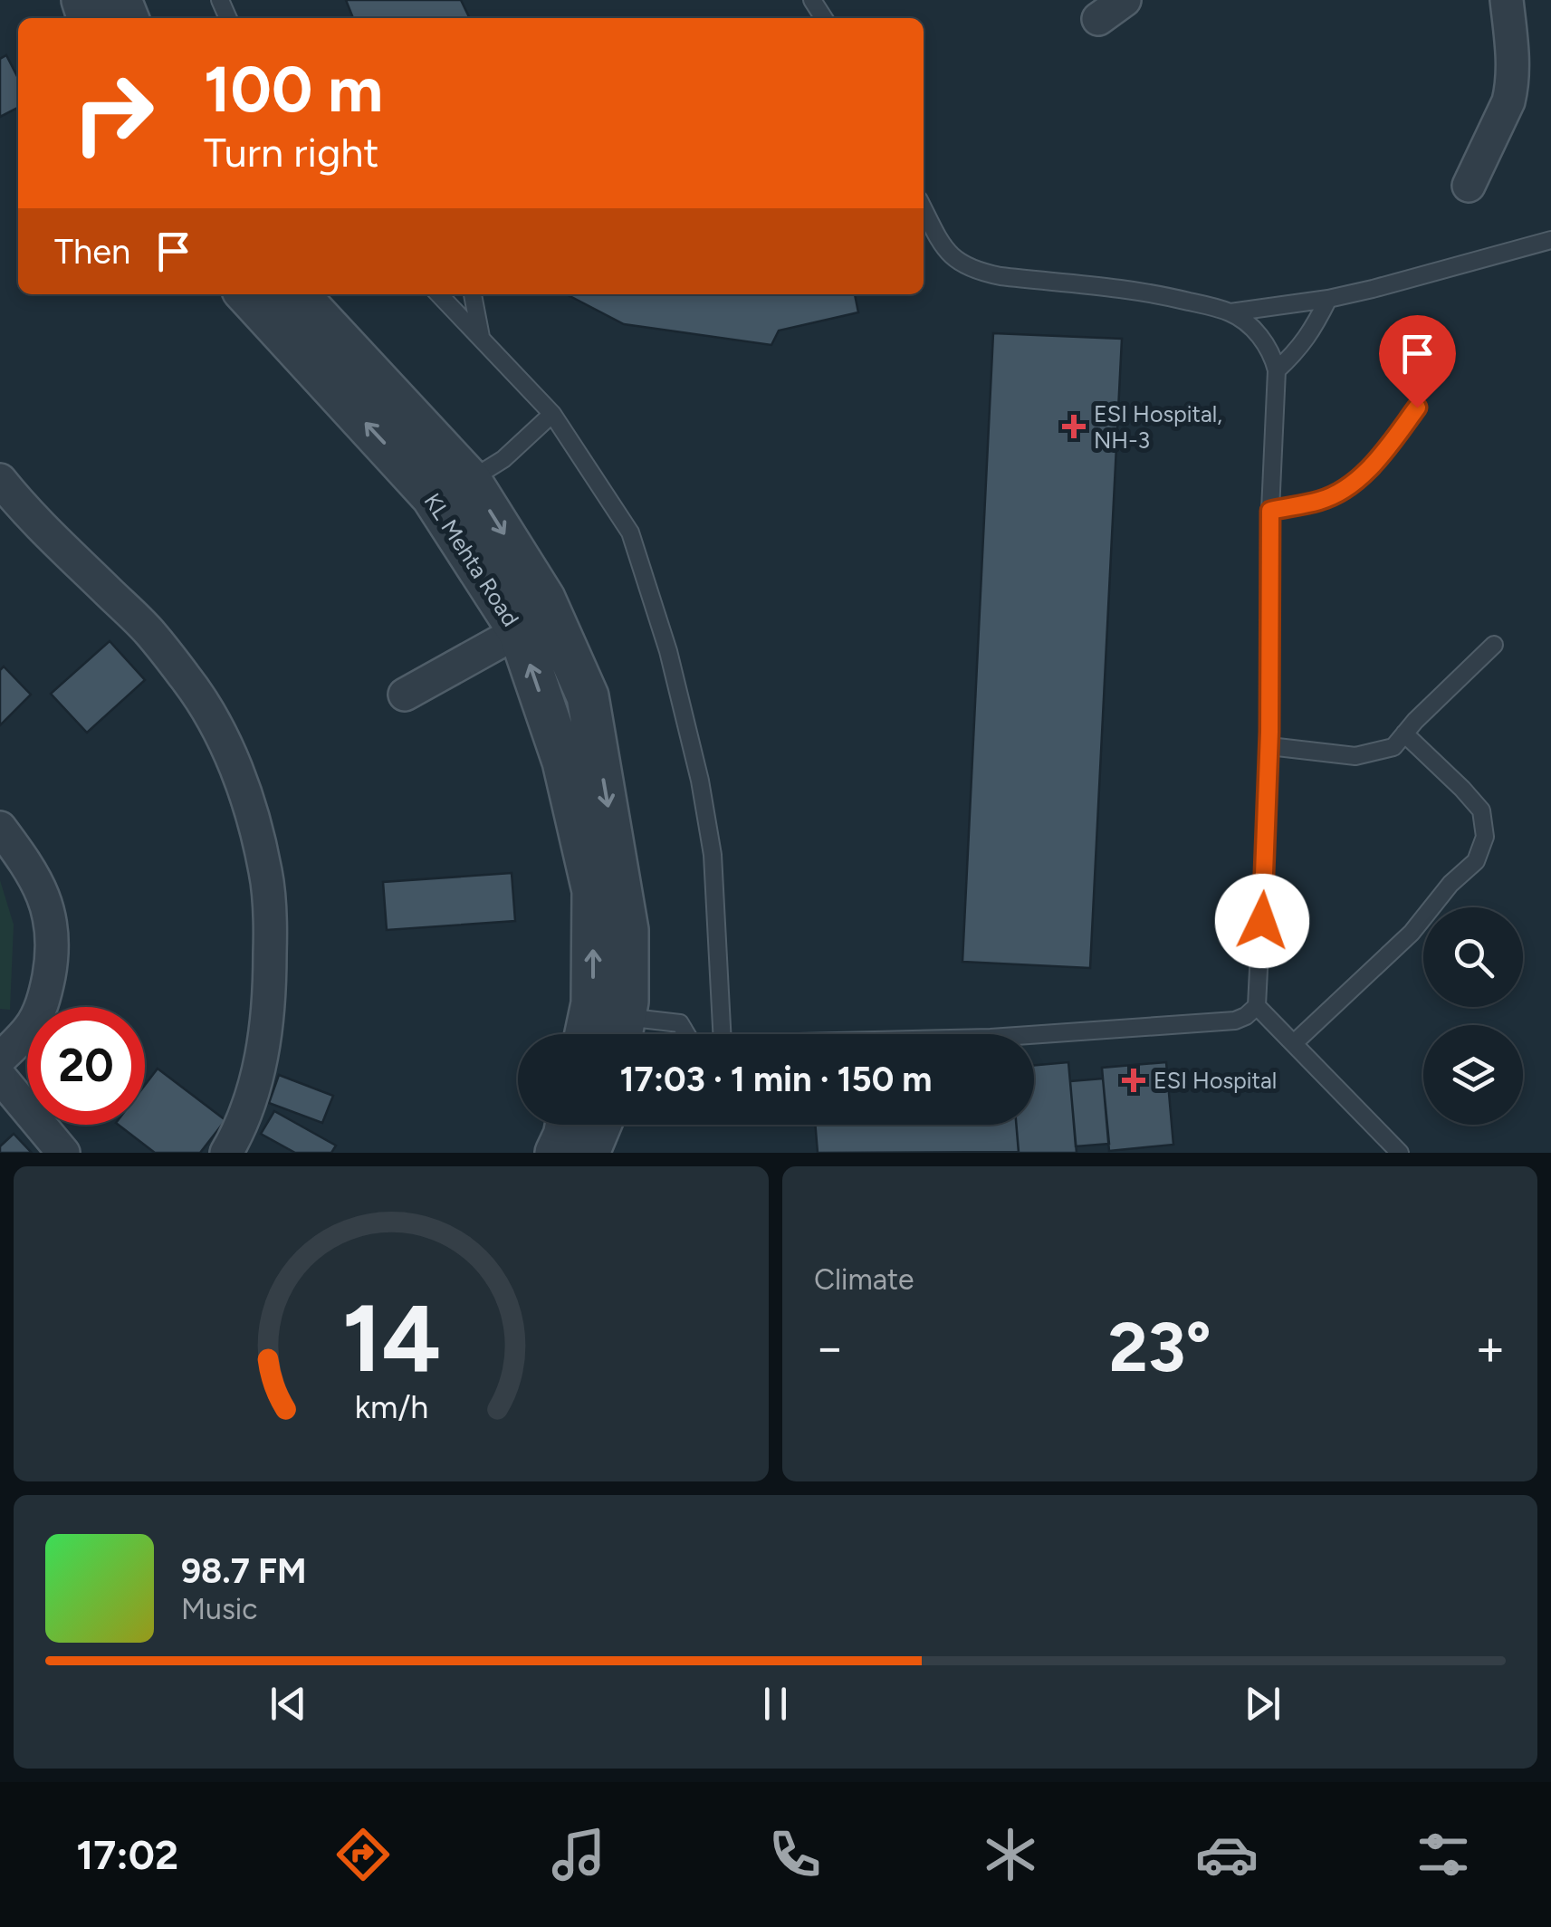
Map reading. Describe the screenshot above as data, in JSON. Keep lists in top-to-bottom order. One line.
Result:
{"streets":{"street":["KL Mehta Road"]},"places":{"health":["ESI Hospital, NH-3","ESI Hospital"]},"page":{"turn":["100 m","Turn right"],"then":"Then","limit":"20","trip":"17:03 · 1 min · 150 m","tile":"Climate","heat":["−","23°","+"],"song":["98.7 FM","Music"],"tabs":"17:02","gauge":["14","km/h"]}}
